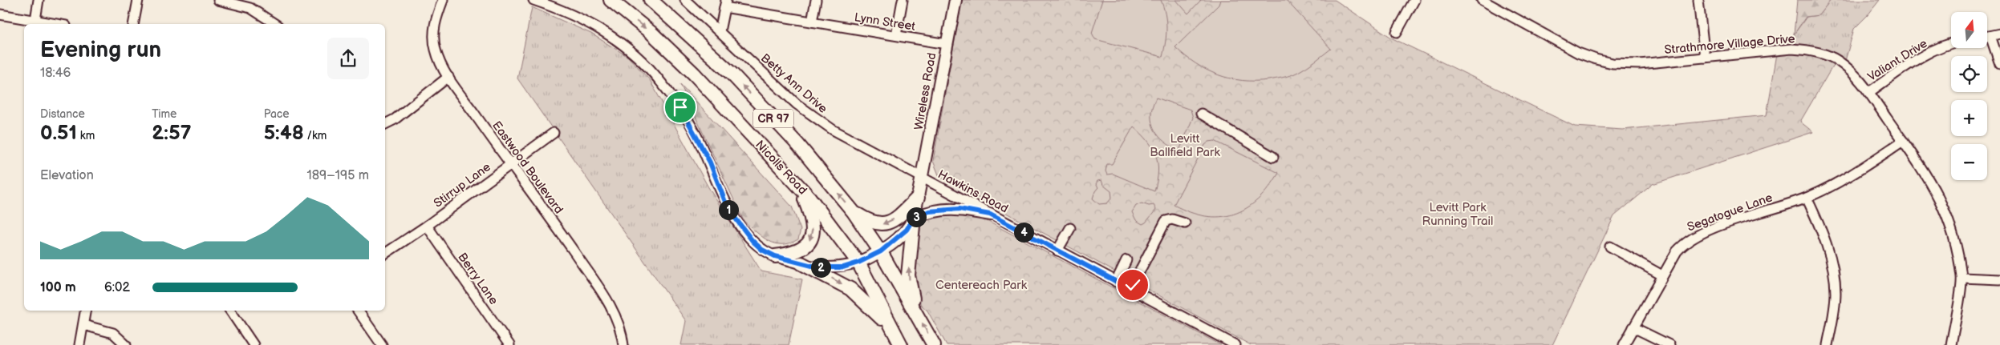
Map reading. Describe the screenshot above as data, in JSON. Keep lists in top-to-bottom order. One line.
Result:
{"streets":{"highway":["CR 97","Nicolls Road"],"main road":["Wireless Road","Hawkins Road"],"street":["Lynn Street","Strathmore Village Drive","Valiant Drive","Betty Ann Drive","Eastwood Boulevard","Stirrup Lane","Segatogue Lane","Berry Lane"]},"crossings":[["Lynn Street","Wireless Road"],["Strathmore Village Drive","Valiant Drive"],["Strathmore Village Drive","Segatogue Lane"],["Betty Ann Drive","Wireless Road"],["Betty Ann Drive","Hawkins Road"],["Wireless Road","Hawkins Road"],["Eastwood Boulevard","Stirrup Lane"],["Nicolls Road","Hawkins Road"],["Stirrup Lane","Berry Lane"]],"parks":["Levitt Ballfield Park","Levitt Park Running Trail","Centereach Park"],"north":"top","page":{"map_buttons":["+","−"],"heading":["Evening run","18:46"],"stats":[["Distance","0.51 km"],["Time","2:57"],["Pace","5:48 /km"]],"chart":["Elevation","189–195 m"],"pins":["1","3","4","2"],"list":[{"name":"100 m","note":"6:02"}]}}
